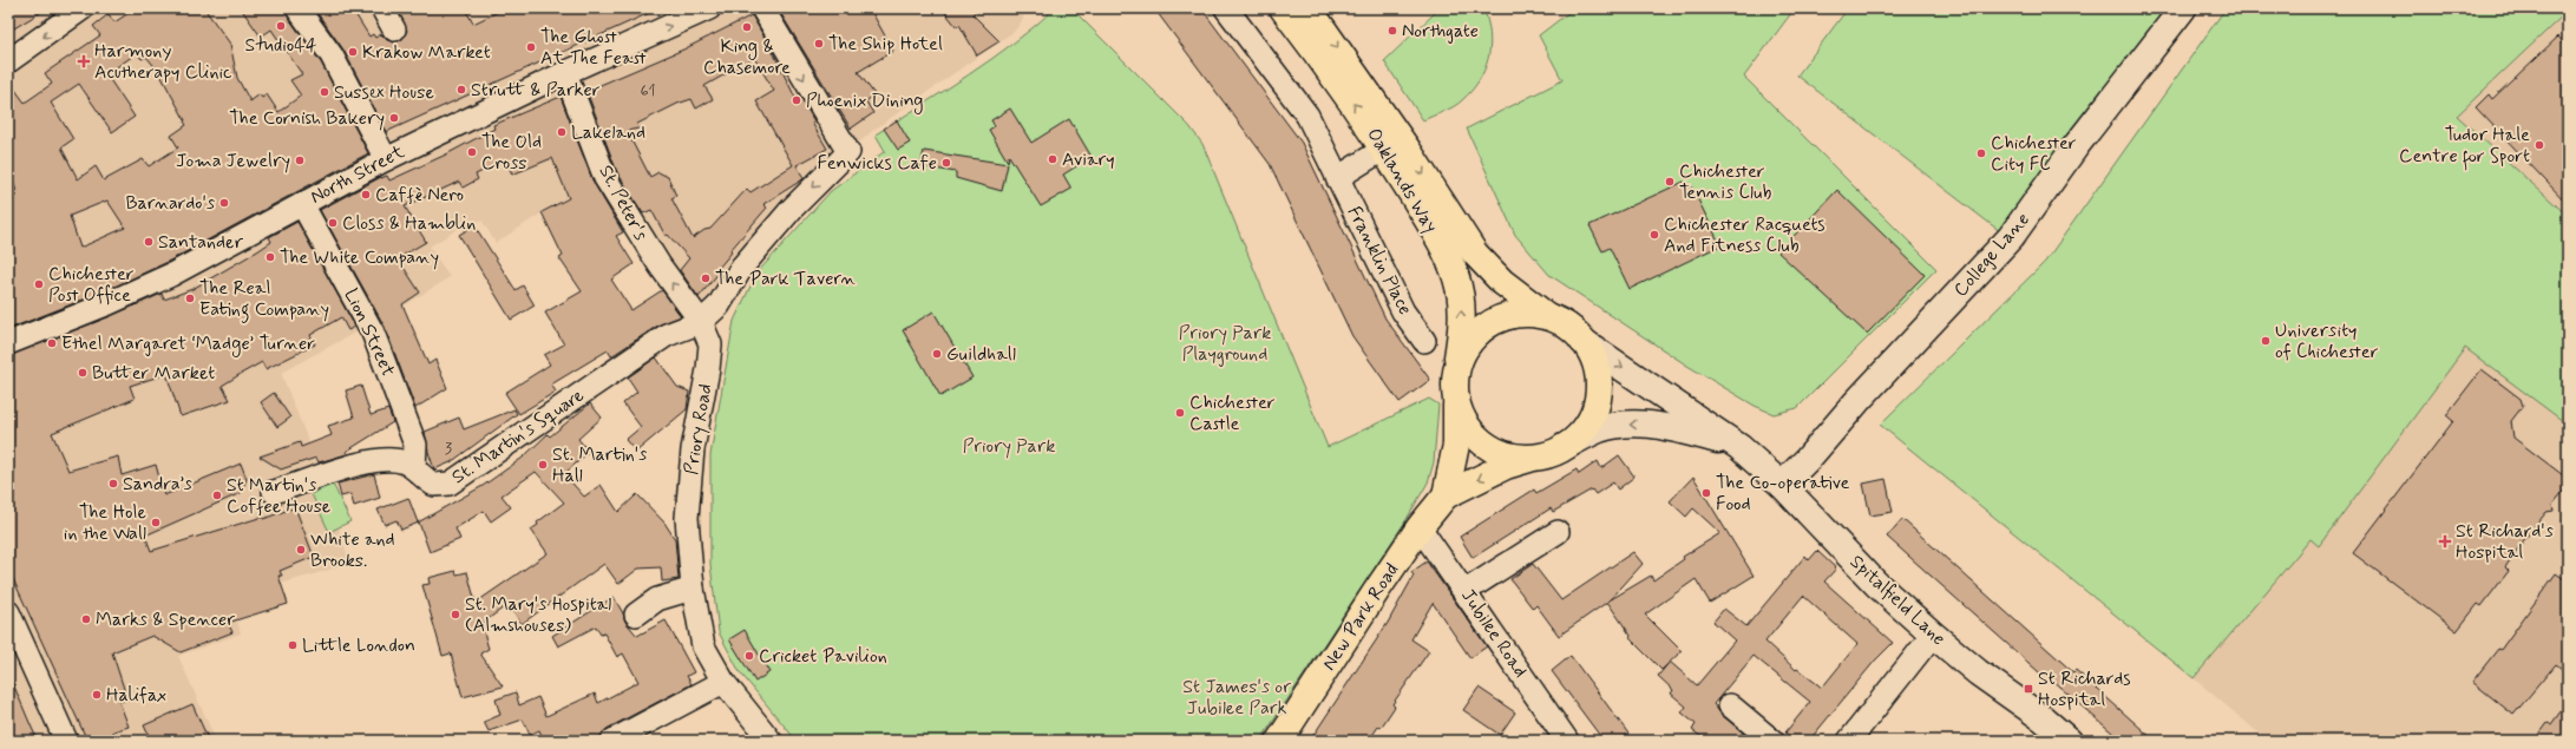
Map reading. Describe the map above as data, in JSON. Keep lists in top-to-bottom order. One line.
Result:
{"streets":{"main road":["Oaklands Way","College Lane","Spitalfield Lane","New Park Road"],"street":["North Street","St. Peter's","Franklin Place","Lion Street","Priory Road","St. Martin's Square","Jubilee Road"]},"crossings":[["North Street","St. Peter's"],["North Street","Lion Street"],["Oaklands Way","Spitalfield Lane"],["Oaklands Way","New Park Road"],["St. Peter's","Priory Road"],["St. Peter's","St. Martin's Square"],["College Lane","Spitalfield Lane"],["Lion Street","St. Martin's Square"],["Priory Road","St. Martin's Square"],["Spitalfield Lane","New Park Road"],["New Park Road","Jubilee Road"]],"one_way":["St. Peter's"],"parks":["Priory Park Playground","Priory Park","St James's or Jubilee Park"],"places":{"other":["Studio44","King & Chasemore","Northgate","The Ship Hotel","The Ghost At The Feast","Krakow Market","Strutt & Parker","Sussex House","Phoenix Dining","The Cornish Bakery","Lakeland","Tudor Hale Centre for Sport","The Old Cross","Chichester City FC","Aviary","Joma Jewelry","Fenwicks Cafe","Chichester Tennis Club","Caffè Nero","Barnardo's","Closs & Hamblin","Chichester Racquets And Fitness Club","Santander","The White Company","The Park Tavern","Chichester Post Office","The Real Eating Company","University of Chichester","Ethel Margaret ‘Madge’ Turner","Guildhall","Butter Market","Chichester Castle","St. Martin's Hall","Sandra’s","The Co-operative Food","St Martin's Coffee House","The Hole in the Wall","White and Brooks.","St. Mary's Hospital (Almshouses)","Marks & Spencer","Little London","Cricket Pavilion","Halifax"],"health":["Harmony Acutherapy Clinic","St Richard's Hospital"],"transit":["St Richards Hospital"]},"house_numbers":["61","3"]}
